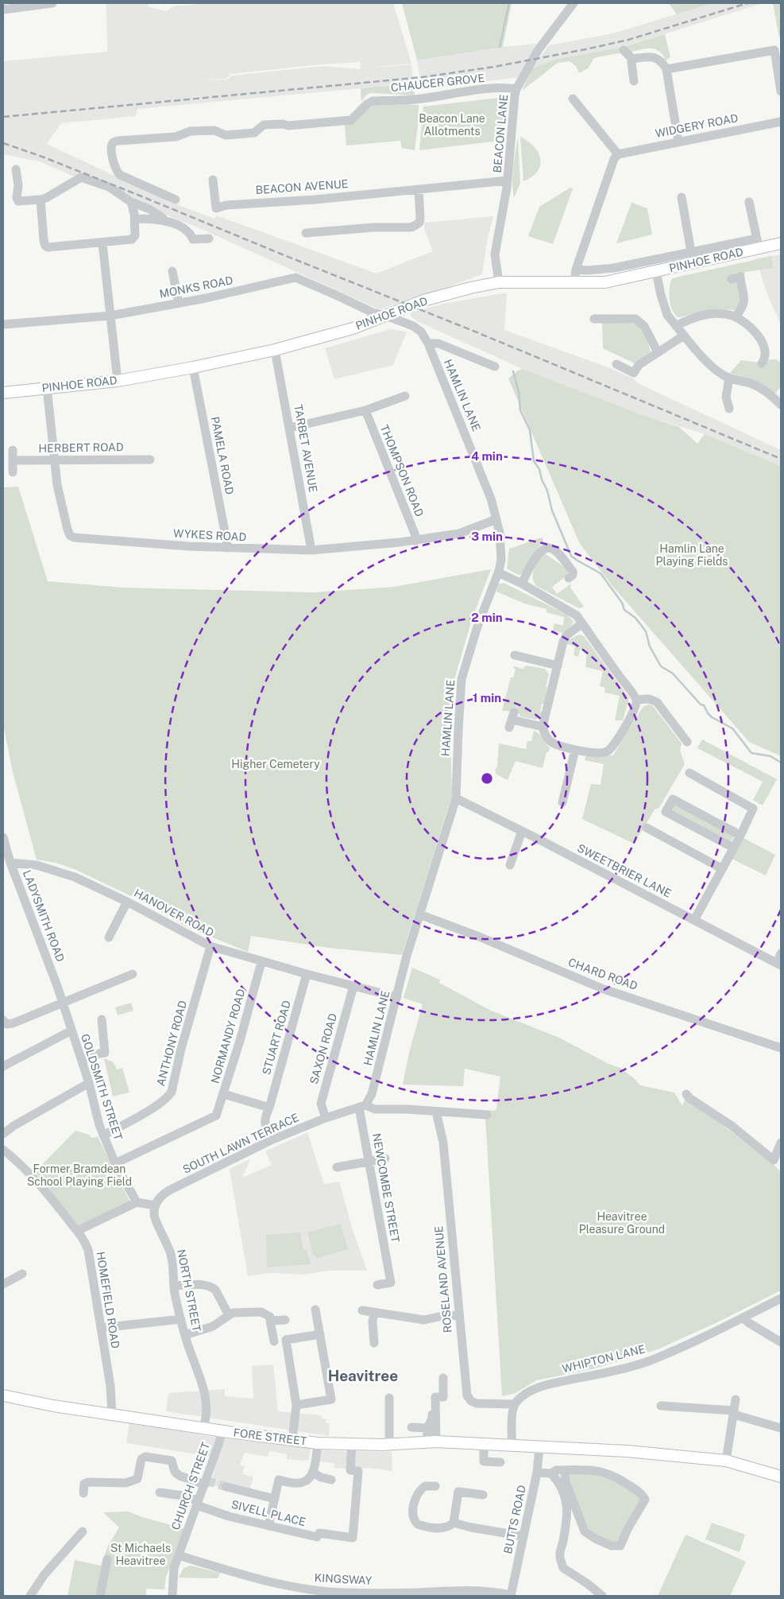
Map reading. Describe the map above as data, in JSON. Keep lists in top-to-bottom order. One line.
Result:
{"streets":{"main road":["PINHOE ROAD","FORE STREET"],"street":["CHAUCER GROVE","WIDGERY ROAD","BEACON LANE","BEACON AVENUE","MONKS ROAD","HAMLIN LANE","HERBERT ROAD","TARBET AVENUE","PAMELA ROAD","THOMPSON ROAD","WYKES ROAD","SWEETBRIER LANE","HANOVER ROAD","LADYSMITH ROAD","CHARD ROAD","NORMANDY ROAD","STUART ROAD","ANTHONY ROAD","SAXON ROAD","GOLDSMITH STREET","SOUTH LAWN TERRACE","NEWCOMBE STREET","ROSELAND AVENUE","NORTH STREET","HOMEFIELD ROAD","WHIPTON LANE","CHURCH STREET","SIVELL PLACE","BUTTS ROAD","KINGSWAY"]},"crossings":[["CHAUCER GROVE","BEACON LANE"],["BEACON LANE","BEACON AVENUE"],["BEACON LANE","PINHOE ROAD"],["PINHOE ROAD","MONKS ROAD"],["PINHOE ROAD","HAMLIN LANE"],["PINHOE ROAD","TARBET AVENUE"],["PINHOE ROAD","PAMELA ROAD"],["PINHOE ROAD","WYKES ROAD"],["MONKS ROAD","HAMLIN LANE"],["HAMLIN LANE","WYKES ROAD"],["HAMLIN LANE","SWEETBRIER LANE"],["HAMLIN LANE","HANOVER ROAD"],["HAMLIN LANE","CHARD ROAD"],["HAMLIN LANE","SOUTH LAWN TERRACE"],["HAMLIN LANE","NEWCOMBE STREET"],["HERBERT ROAD","WYKES ROAD"],["TARBET AVENUE","WYKES ROAD"],["PAMELA ROAD","WYKES ROAD"],["THOMPSON ROAD","WYKES ROAD"],["HANOVER ROAD","LADYSMITH ROAD"],["HANOVER ROAD","NORMANDY ROAD"],["HANOVER ROAD","STUART ROAD"],["HANOVER ROAD","ANTHONY ROAD"],["HANOVER ROAD","SAXON ROAD"],["LADYSMITH ROAD","GOLDSMITH STREET"],["NORMANDY ROAD","GOLDSMITH STREET"],["STUART ROAD","SOUTH LAWN TERRACE"],["ANTHONY ROAD","GOLDSMITH STREET"],["SAXON ROAD","SOUTH LAWN TERRACE"],["SOUTH LAWN TERRACE","NEWCOMBE STREET"],["SOUTH LAWN TERRACE","NORTH STREET"],["ROSELAND AVENUE","WHIPTON LANE"],["NORTH STREET","FORE STREET"],["HOMEFIELD ROAD","FORE STREET"],["FORE STREET","CHURCH STREET"],["FORE STREET","SIVELL PLACE"],["FORE STREET","BUTTS ROAD"],["CHURCH STREET","SIVELL PLACE"],["CHURCH STREET","KINGSWAY"],["BUTTS ROAD","KINGSWAY"]],"districts":["Heavitree"],"parks":["Beacon Lane Allotments","Hamlin Lane Playing Fields","Higher Cemetery","Former Bramdean School Playing Field","Heavitree Pleasure Ground","St Michaels Heavitree"],"rings":["4 min","3 min","2 min","1 min"]}
